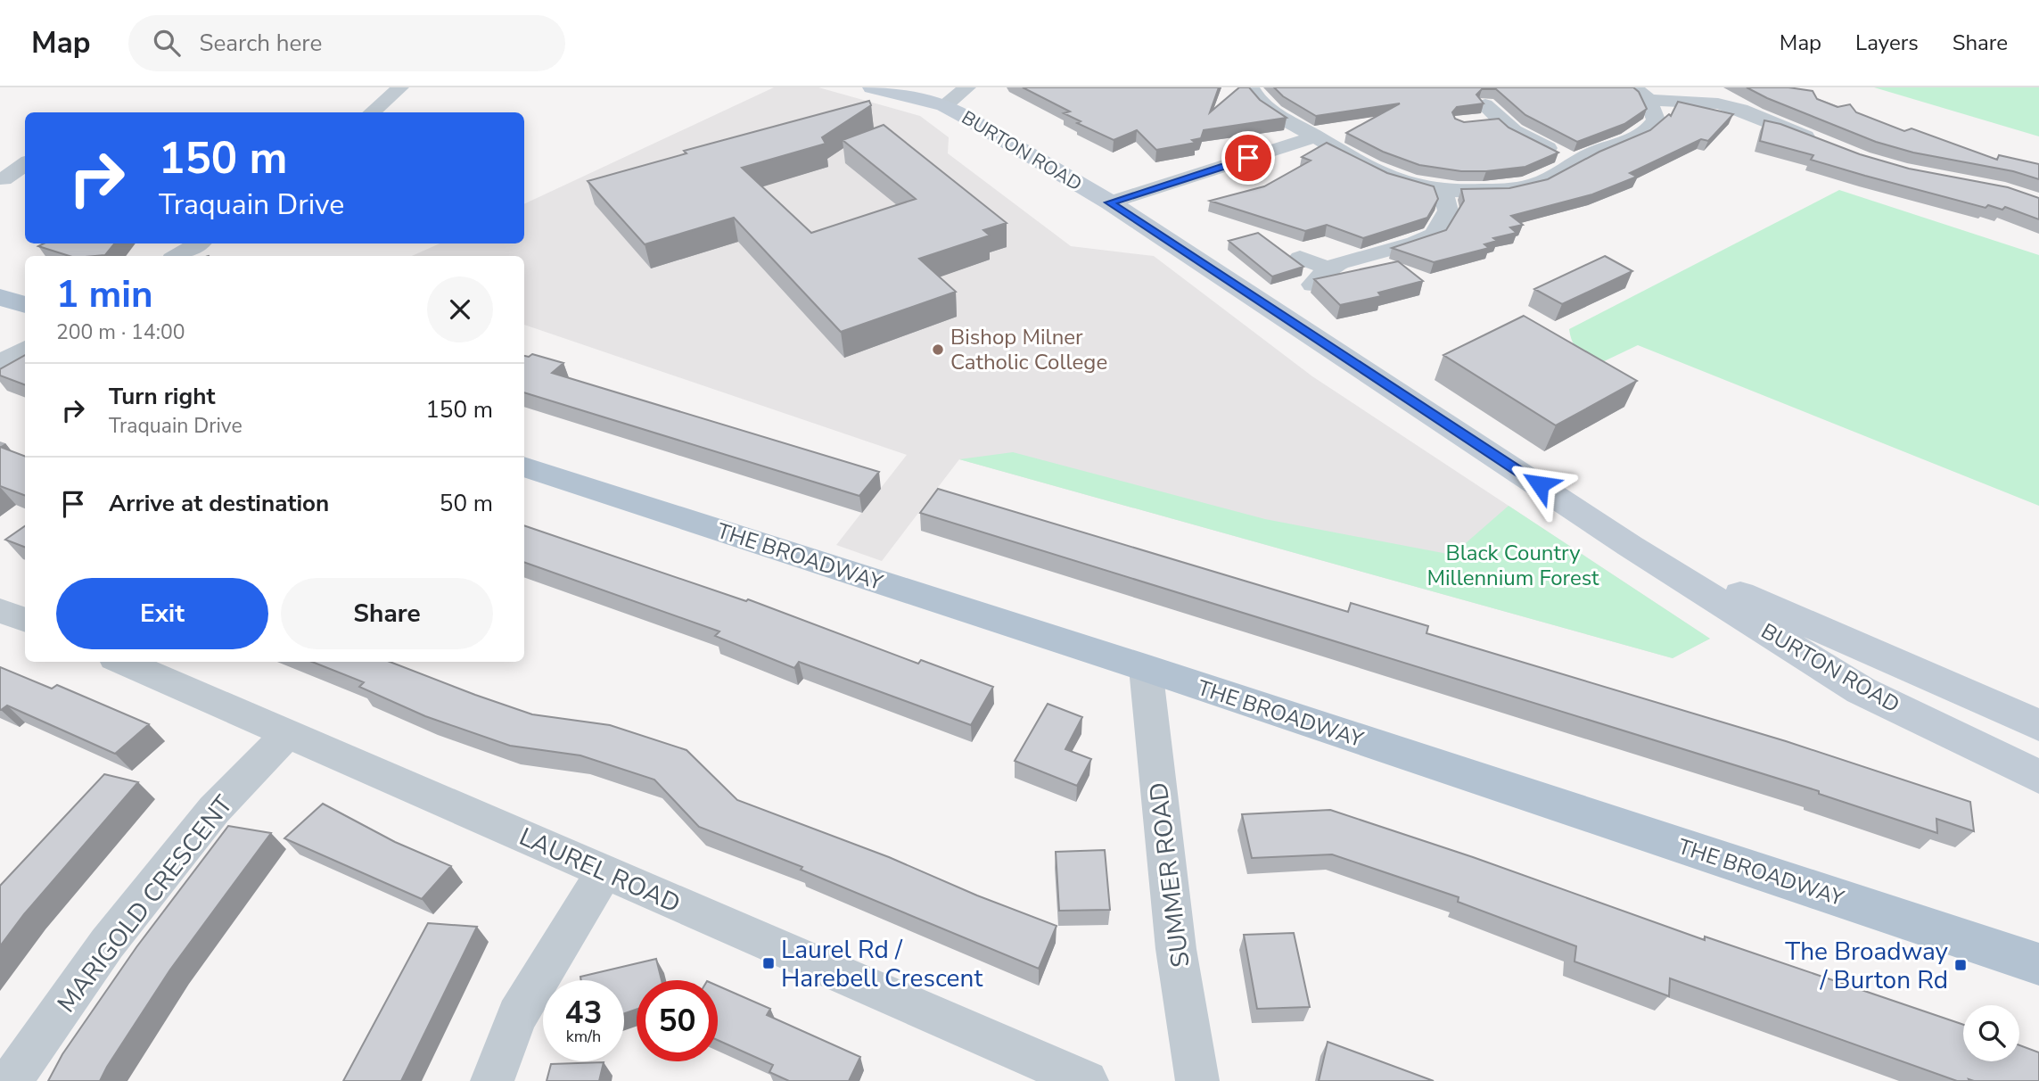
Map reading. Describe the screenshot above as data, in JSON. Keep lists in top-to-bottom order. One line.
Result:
{"streets":{"main road":["BURTON ROAD","THE BROADWAY"],"street":["LAUREL ROAD","SUMMER ROAD","MARIGOLD CRESCENT"]},"crossings":[["THE BROADWAY","SUMMER ROAD"],["LAUREL ROAD","MARIGOLD CRESCENT"]],"parks":["Black Country Millennium Forest"],"places":{"other":["Bishop Milner Catholic College"],"transit":["Laurel Rd / Harebell Crescent","The Broadway / Burton Rd"]},"page":{"header":"Map","search":"Search here","nav":["Map","Layers","Share"],"turn":["150 m","Traquain Drive"],"heading":["1 min","200 m · 14:00"],"list":[{"name":"Turn right","note":"Traquain Drive","value":"150 m"},{"name":"Arrive at destination","value":"50 m"}],"buttons":["Exit","Share"],"speed":"43 km/h","limit":"50"}}
